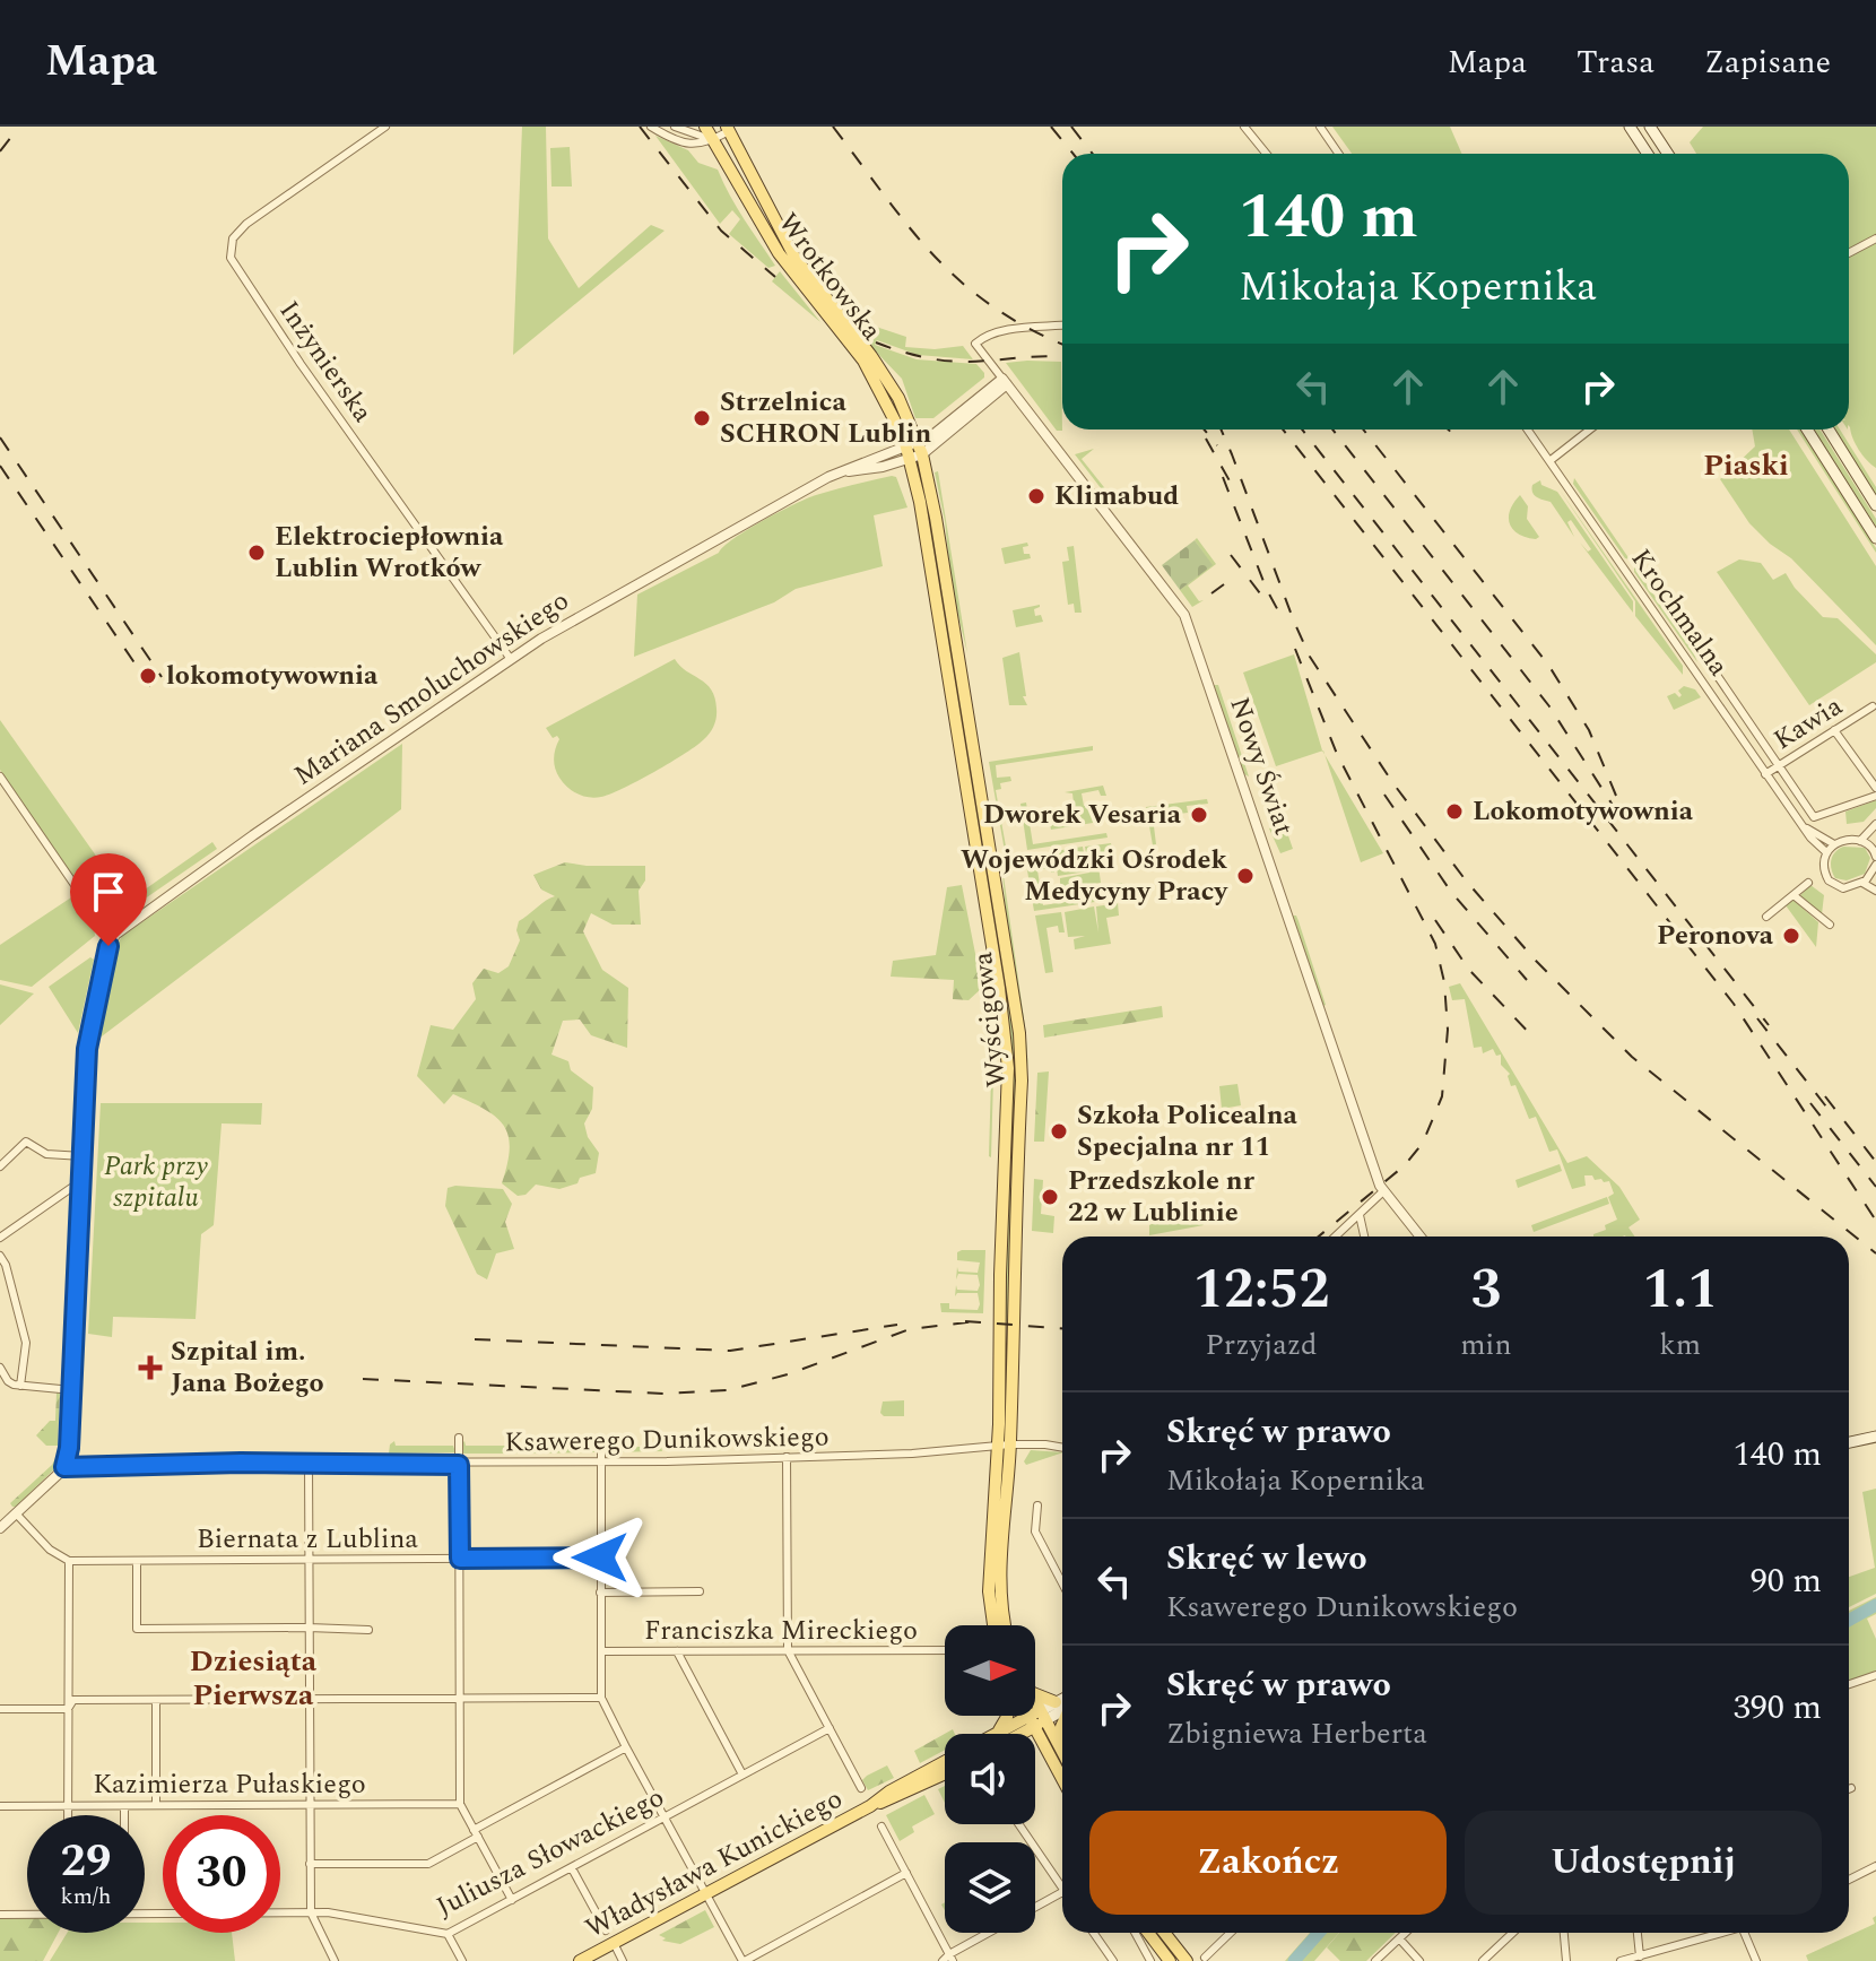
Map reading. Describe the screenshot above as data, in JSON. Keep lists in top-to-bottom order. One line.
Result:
{"streets":{"main road":["Wrotkowska","Wyścigowa","Władysława Kunickiego"],"street":["Inżynierska","Krochmalna","Mariana Smoluchowskiego","Kawia","Nowy Świat","Ksawerego Dunikowskiego","Biernata z Lublina","Franciszka Mireckiego","Kazimierza Pułaskiego","Juliusza Słowackiego"]},"crossings":[["Wrotkowska","Mariana Smoluchowskiego"],["Wrotkowska","Wyścigowa"],["Inżynierska","Mariana Smoluchowskiego"],["Krochmalna","Kawia"],["Mariana Smoluchowskiego","Nowy Świat"],["Mariana Smoluchowskiego","Wyścigowa"],["Wyścigowa","Ksawerego Dunikowskiego"]],"districts":["Piaski","Dziesiąta Pierwsza"],"parks":["Park przy szpitalu"],"places":{"other":["Strzelnica SCHRON Lublin","Klimabud","Elektrociepłownia Lublin Wrotków","lokomotywownia","Lokomotywownia","Dworek Vesaria","Wojewódzki Ośrodek Medycyny Pracy","Peronova","Szkoła Policealna Specjalna nr 11","Przedszkole nr 22 w Lublinie"],"health":["Szpital im. Jana Bożego"]},"north":"right","page":{"header":"Mapa","nav":["Mapa","Trasa","Zapisane"],"turn":["140 m","Mikołaja Kopernika"],"eta":["12:52","Przyjazd","3","min","1.1","km"],"list":[{"name":"Skręć w prawo","note":"Mikołaja Kopernika","value":"140 m"},{"name":"Skręć w lewo","note":"Ksawerego Dunikowskiego","value":"90 m"},{"name":"Skręć w prawo","note":"Zbigniewa Herberta","value":"390 m"}],"buttons":["Zakończ","Udostępnij"],"speed":"29 km/h","limit":"30"}}
